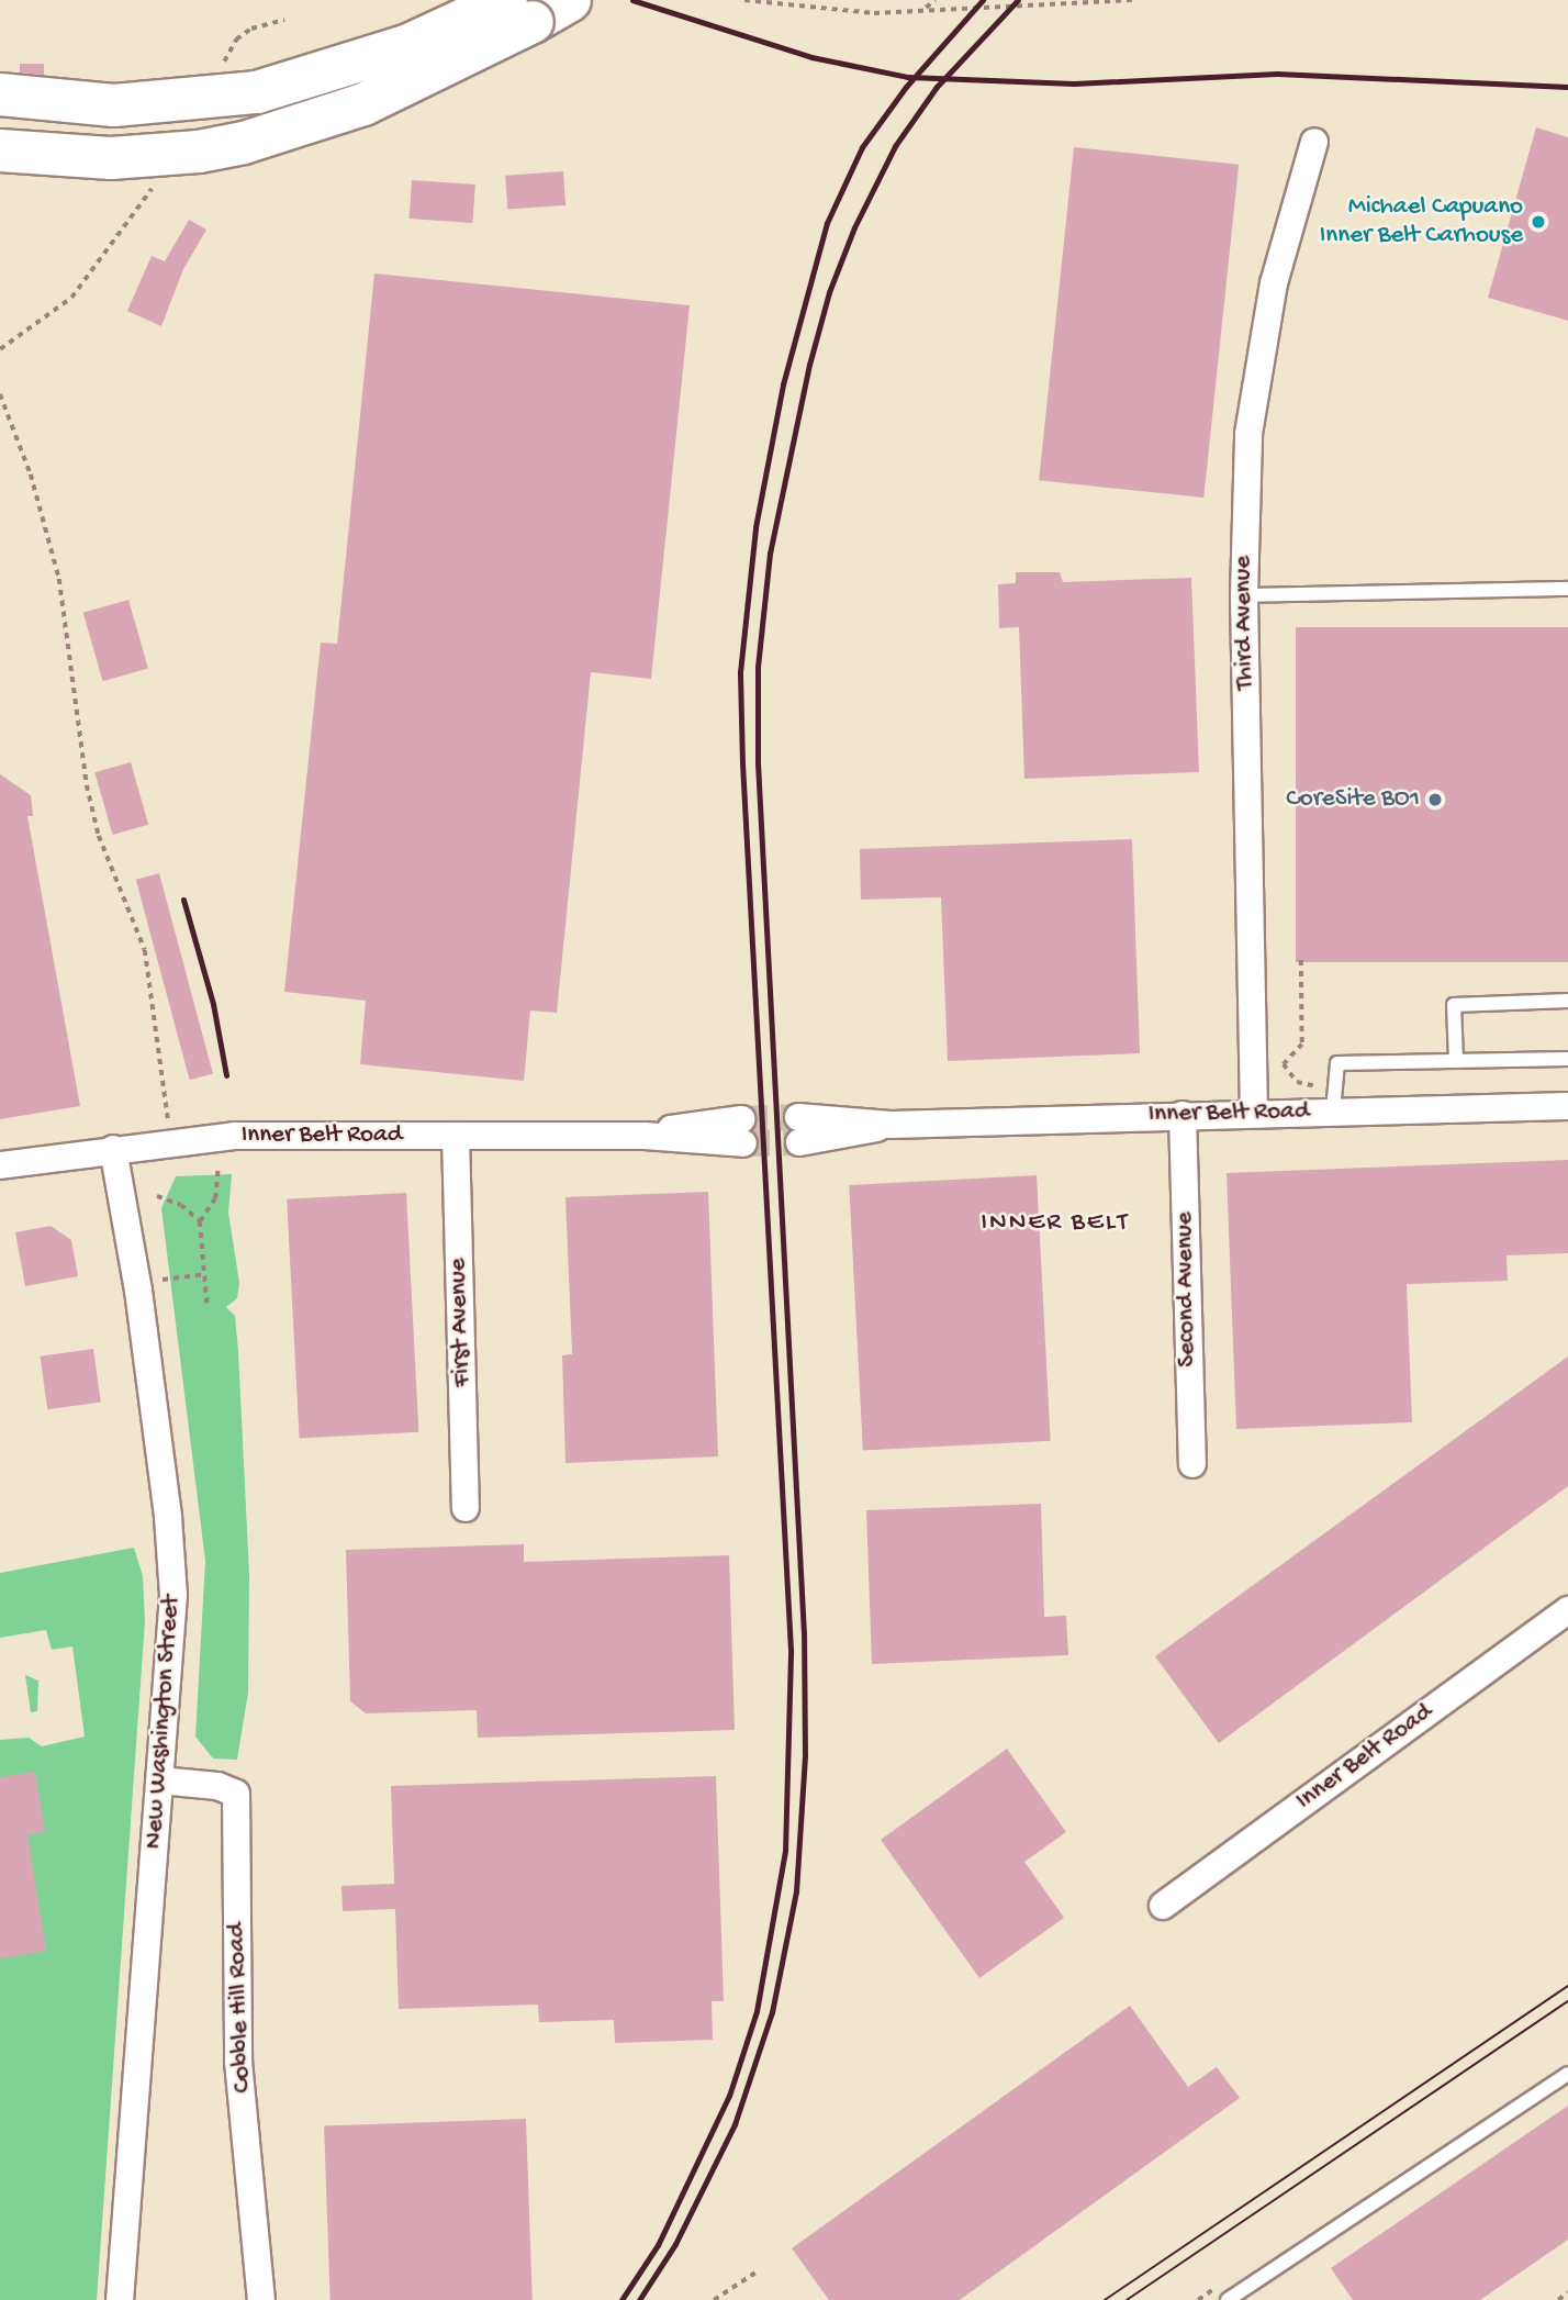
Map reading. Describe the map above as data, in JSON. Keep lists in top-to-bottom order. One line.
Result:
{"streets":{"street":["Third Avenue","Inner Belt Road","Second Avenue","First Avenue","New Washington Street","Cobble Hill Road"]},"crossings":[["Third Avenue","Inner Belt Road"],["Inner Belt Road","Second Avenue"],["Inner Belt Road","First Avenue"],["Inner Belt Road","New Washington Street"],["New Washington Street","Cobble Hill Road"]],"districts":["INNER BELT"],"places":["Michael Capuano Inner Belt Carhouse","CoreSite BO1"]}
